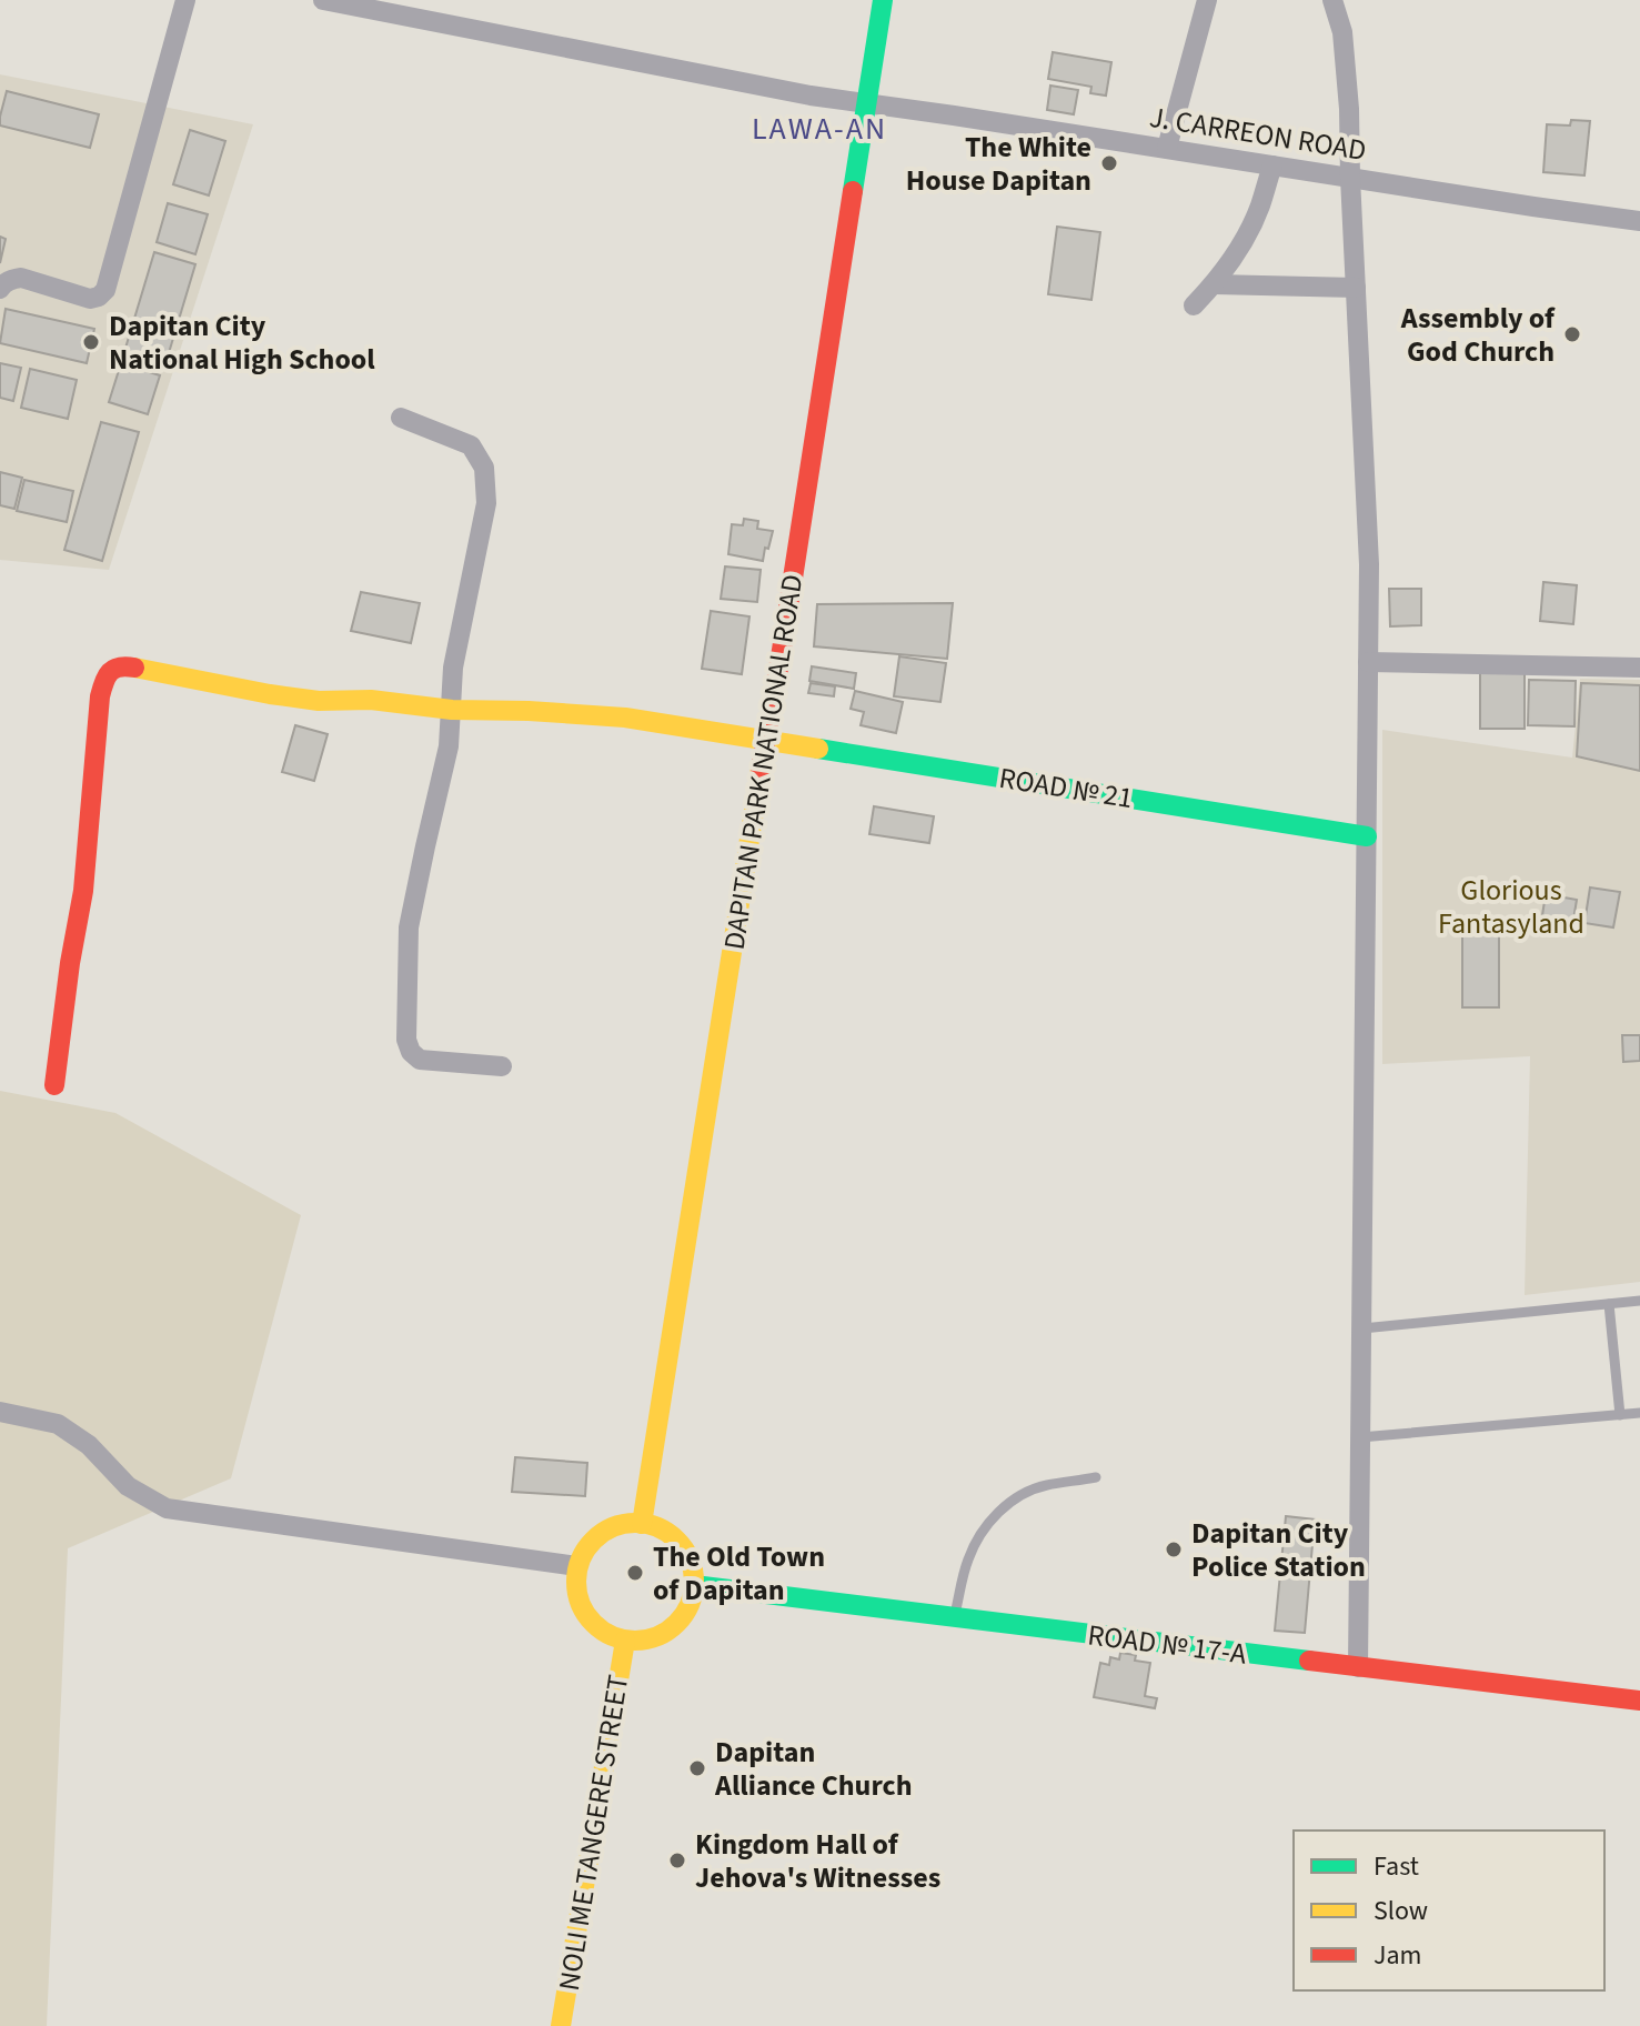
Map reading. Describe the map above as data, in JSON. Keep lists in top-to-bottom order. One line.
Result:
{"streets":{"street":["J. CARREON ROAD","DAPITAN PARK NATIONAL ROAD","ROAD № 21","ROAD № 17-A","NOLI ME TANGERE STREET"]},"crossings":[["J. CARREON ROAD","DAPITAN PARK NATIONAL ROAD"],["DAPITAN PARK NATIONAL ROAD","ROAD № 21"],["DAPITAN PARK NATIONAL ROAD","ROAD № 17-A"],["DAPITAN PARK NATIONAL ROAD","NOLI ME TANGERE STREET"],["ROAD № 17-A","NOLI ME TANGERE STREET"]],"districts":["LAWA-AN"],"parks":["Glorious Fantasyland"],"places":["The White House Dapitan","Assembly of God Church","Dapitan City National High School","Dapitan City Police Station","The Old Town of Dapitan","Dapitan Alliance Church","Kingdom Hall of Jehova's Witnesses"],"legend":["Fast","Slow","Jam"]}
